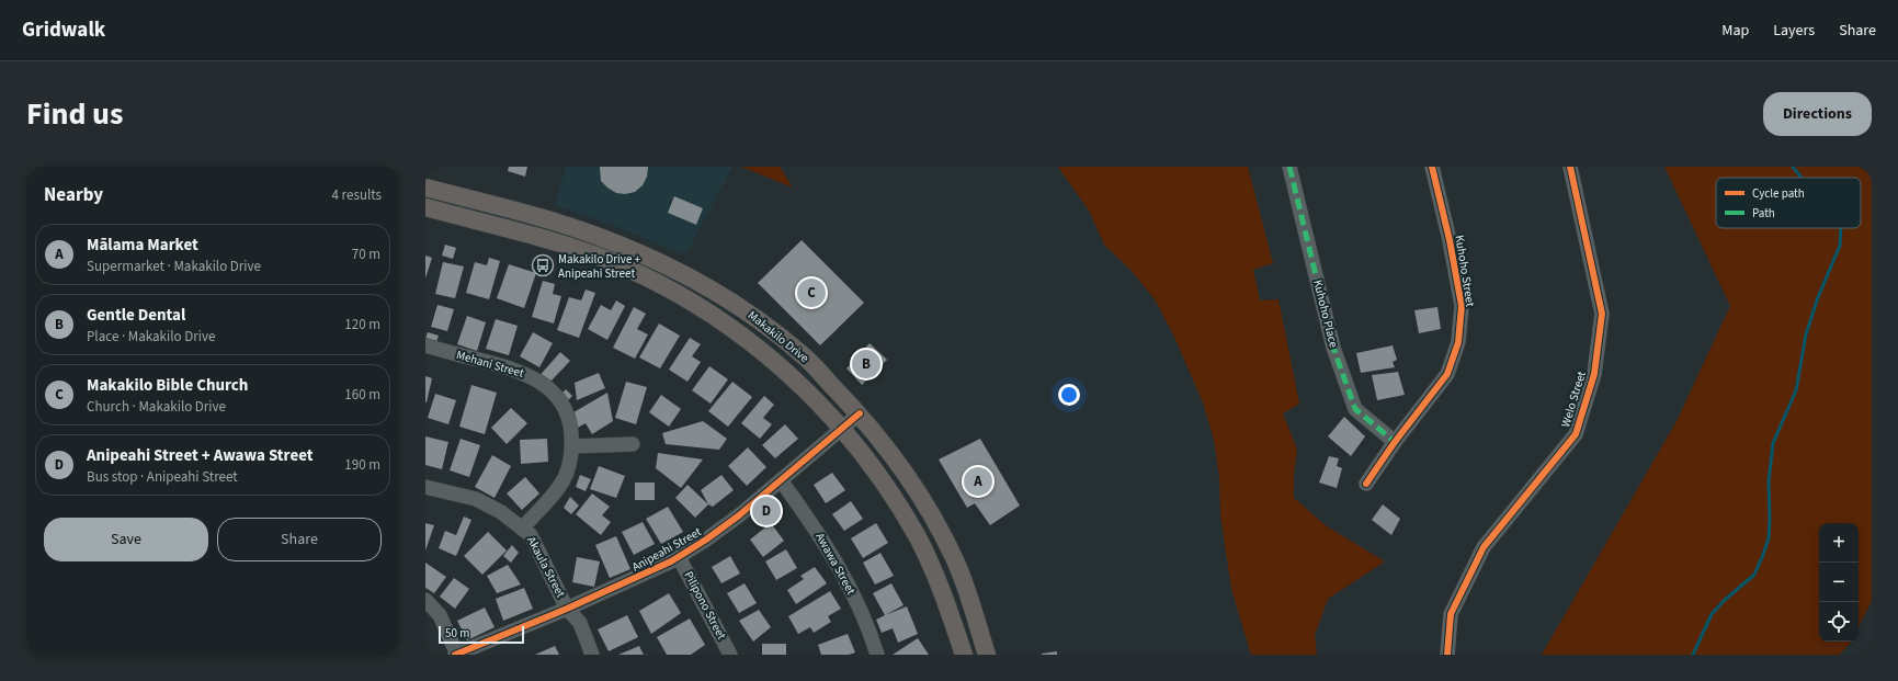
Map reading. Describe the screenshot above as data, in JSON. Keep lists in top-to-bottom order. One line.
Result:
{"streets":{"main road":["Makakilo Drive"],"street":["Kuhoho Street","Kuhoho Place","Mehani Street","Welo Street","Anipeahi Street","Awawa Street","Akaula Street","Pilipono Street"]},"crossings":[["Kuhoho Street","Kuhoho Place"],["Makakilo Drive","Anipeahi Street"],["Mehani Street","Akaula Street"],["Anipeahi Street","Awawa Street"],["Anipeahi Street","Akaula Street"],["Anipeahi Street","Pilipono Street"]],"places":{"bus stop":["Makakilo Drive + Anipeahi Street"]},"legend":["Cycle path","Path"],"scale_bar":"50 m","page":{"header":"Gridwalk","nav":["Map","Layers","Share"],"title":"Find us","buttons":["Directions",["Save","Share"]],"heading":["Nearby","4 results"],"list":[{"mark":"A","name":"Mālama Market","note":"Supermarket · Makakilo Drive","value":"70 m"},{"mark":"B","name":"Gentle Dental","note":"Place · Makakilo Drive","value":"120 m"},{"mark":"C","name":"Makakilo Bible Church","note":"Church · Makakilo Drive","value":"160 m"},{"mark":"D","name":"Anipeahi Street + Awawa Street","note":"Bus stop · Anipeahi Street","value":"190 m"}],"pins":["C","B","A","D"],"map_buttons":["+","−"],"scale":"50 m"}}
